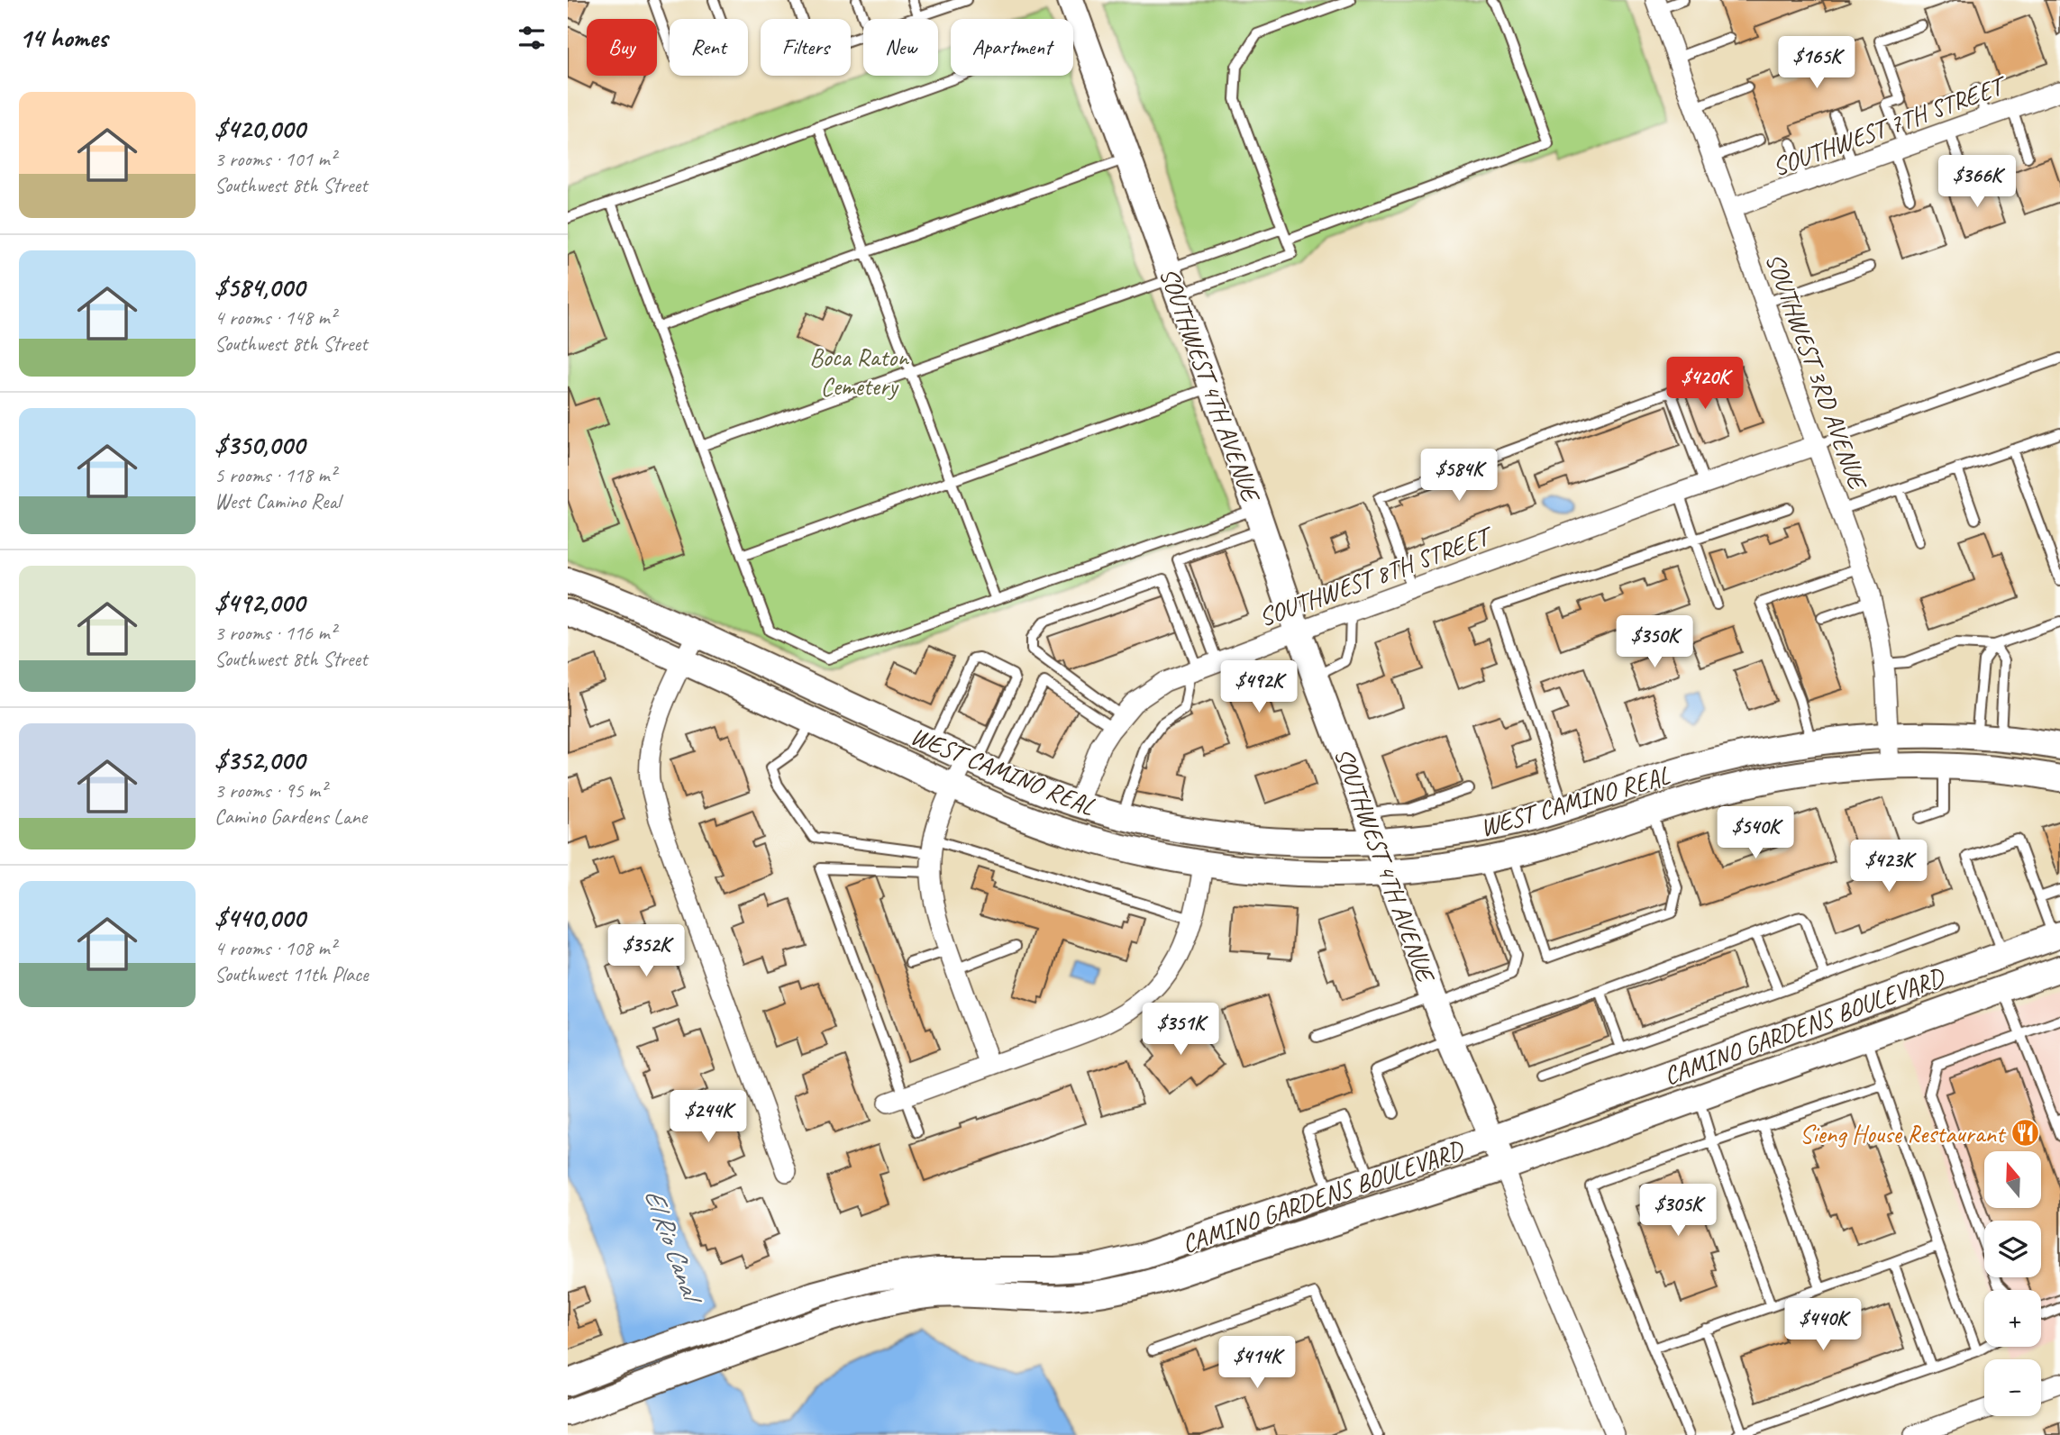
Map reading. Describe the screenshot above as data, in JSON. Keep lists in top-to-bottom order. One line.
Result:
{"streets":{"street":["SOUTHWEST 7TH STREET","SOUTHWEST 3RD AVENUE","SOUTHWEST 4TH AVENUE","SOUTHWEST 8TH STREET","WEST CAMINO REAL","CAMINO GARDENS BOULEVARD"]},"crossings":[["SOUTHWEST 7TH STREET","SOUTHWEST 3RD AVENUE"],["SOUTHWEST 3RD AVENUE","SOUTHWEST 8TH STREET"],["SOUTHWEST 3RD AVENUE","WEST CAMINO REAL"],["SOUTHWEST 4TH AVENUE","SOUTHWEST 8TH STREET"],["SOUTHWEST 4TH AVENUE","WEST CAMINO REAL"],["SOUTHWEST 4TH AVENUE","CAMINO GARDENS BOULEVARD"],["SOUTHWEST 8TH STREET","WEST CAMINO REAL"]],"water":["El Rio Canal"],"parks":["Boca Raton Cemetery"],"places":{"restaurant":["Sieng House Restaurant"]},"north":"top","page":{"heading":"14 homes","chip":["Buy","Rent","Filters","New","Apartment"],"price":["$165K","$366K","$420K","$584K","$350K","$492K","$540K","$423K","$352K","$351K","$244K","$305K","$440K","$414K"],"list":[{"name":"$420,000","note":"3 rooms · 101 m² · Southwest 8th Street"},{"name":"$584,000","note":"4 rooms · 148 m² · Southwest 8th Street"},{"name":"$350,000","note":"5 rooms · 118 m² · West Camino Real"},{"name":"$492,000","note":"3 rooms · 116 m² · Southwest 8th Street"},{"name":"$352,000","note":"3 rooms · 95 m² · Camino Gardens Lane"},{"name":"$440,000","note":"4 rooms · 108 m² · Southwest 11th Place"}],"map_buttons":["+","−"]}}
